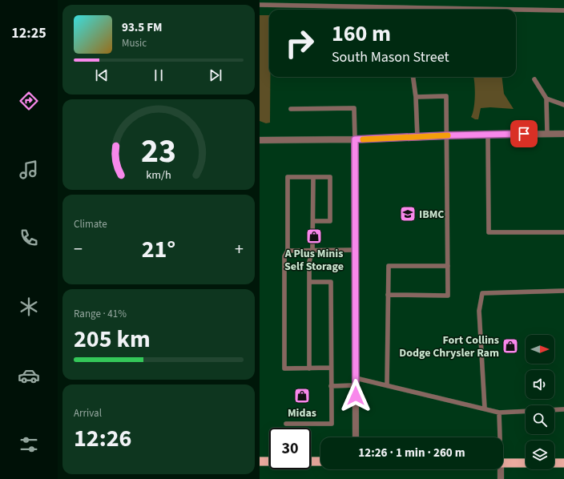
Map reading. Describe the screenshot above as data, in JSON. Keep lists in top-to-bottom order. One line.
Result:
{"places":{"school or university":["IBMC"],"shop":["A Plus Minis Self Storage","Fort Collins Dodge Chrysler Ram","Midas"]},"north":"right","page":{"tabs":"12:25","turn":["160 m","South Mason Street"],"song":["93.5 FM","Music"],"tile":["Climate",["Range · 41%","205 km"],["Arrival","12:26"]],"heat":["−","21°","+"],"limit":"30","trip":"12:26 · 1 min · 260 m","gauge":["23","km/h"]}}
